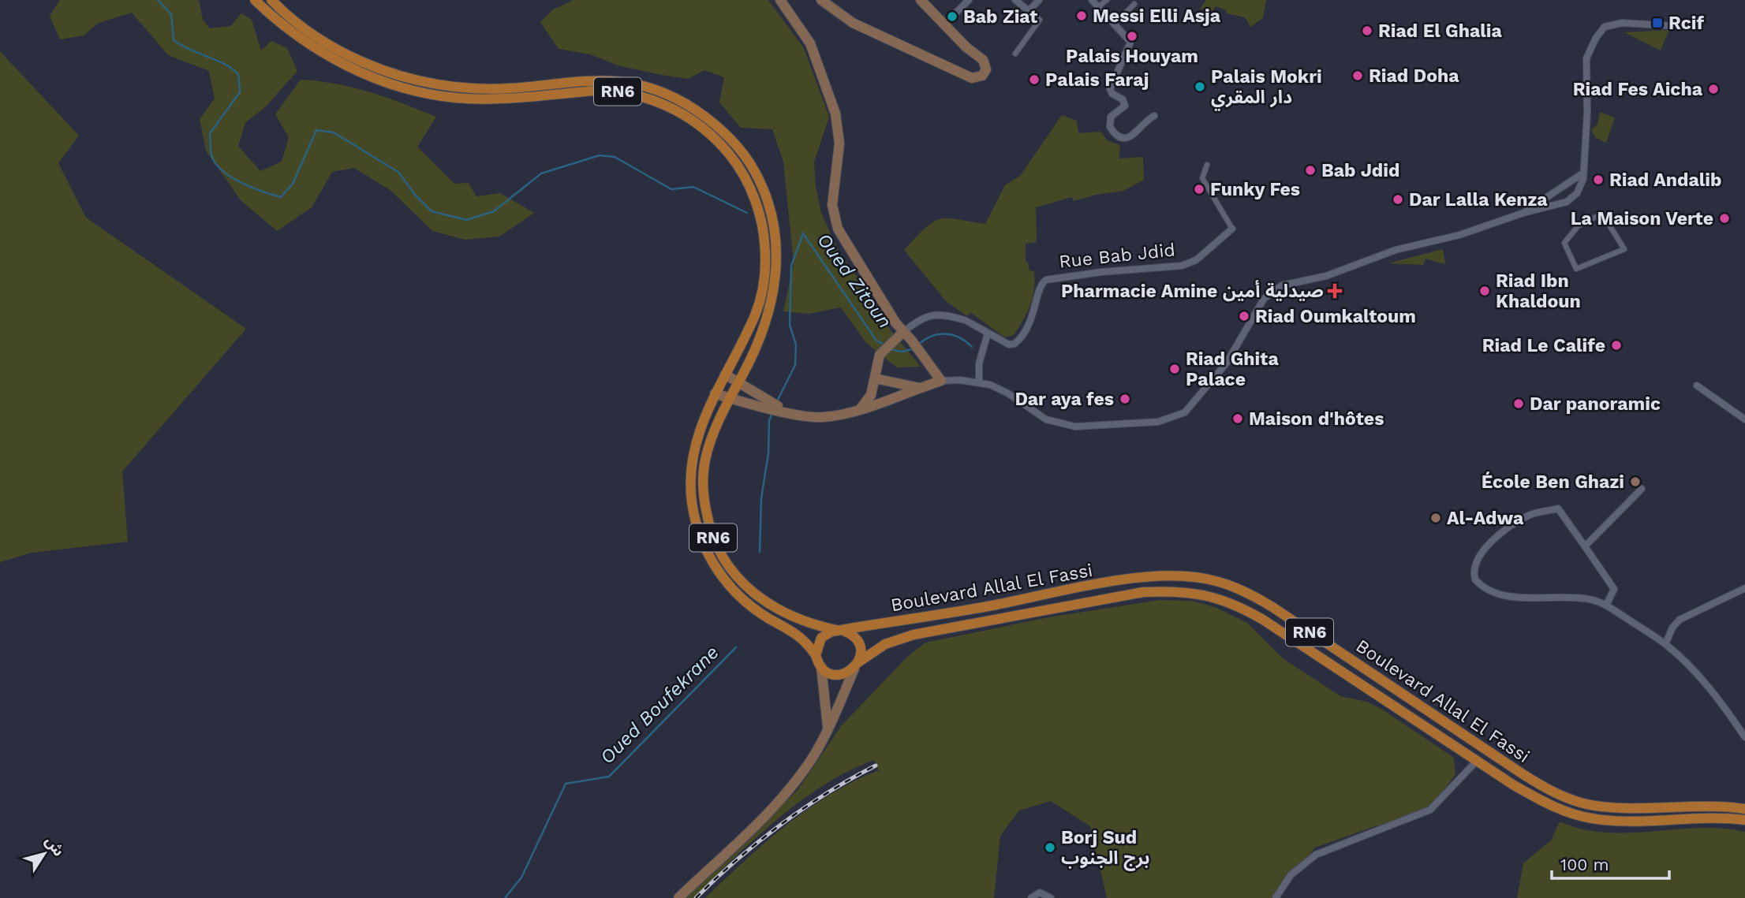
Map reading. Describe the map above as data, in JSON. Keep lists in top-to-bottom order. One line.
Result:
{"streets":{"main road":["RN6","Rue Bab Jdid","Boulevard Allal El Fassi"]},"crossings":[["RN6","Boulevard Allal El Fassi"]],"water":["Oued Zitoun","Oued Boufekrane"],"places":{"other":["Messi Elli Asja","Bab Ziat","Riad El Ghalia","Palais Houyam","Riad Doha","Palais Faraj","Palais Mokri دار المقري","Riad Fes Aicha","Bab Jdid","Riad Andalib","Funky Fes","Dar Lalla Kenza","La Maison Verte","Riad Ibn Khaldoun","Riad Oumkaltoum","Riad Le Calife","Riad Ghita Palace","Dar aya fes","Dar panoramic","Maison d'hôtes","École Ben Ghazi","Al-Adwa","Borj Sud برج الجنوب"],"transit":["Rcif"],"health":["Pharmacie Amine صيدلية أمين"]},"scale_bar":"100 m","north":"top right"}
